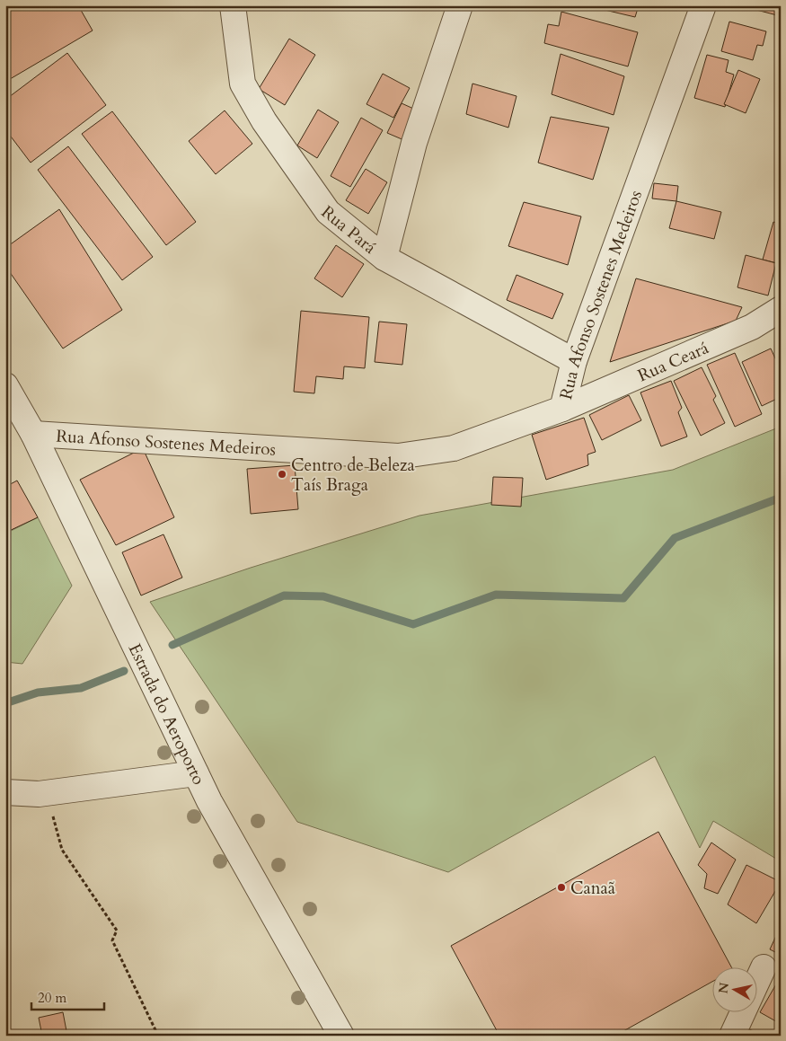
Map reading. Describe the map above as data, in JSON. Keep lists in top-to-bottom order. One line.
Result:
{"streets":{"street":["Rua Pará","Rua Afonso Sostenes Medeiros","Rua Ceará","Estrada do Aeroporto"]},"crossings":[["Rua Pará","Rua Afonso Sostenes Medeiros"],["Rua Afonso Sostenes Medeiros","Rua Ceará"],["Rua Afonso Sostenes Medeiros","Estrada do Aeroporto"]],"places":["Centro de Beleza Taís Braga","Canaã"],"scale_bar":"20 m","north":"left"}
